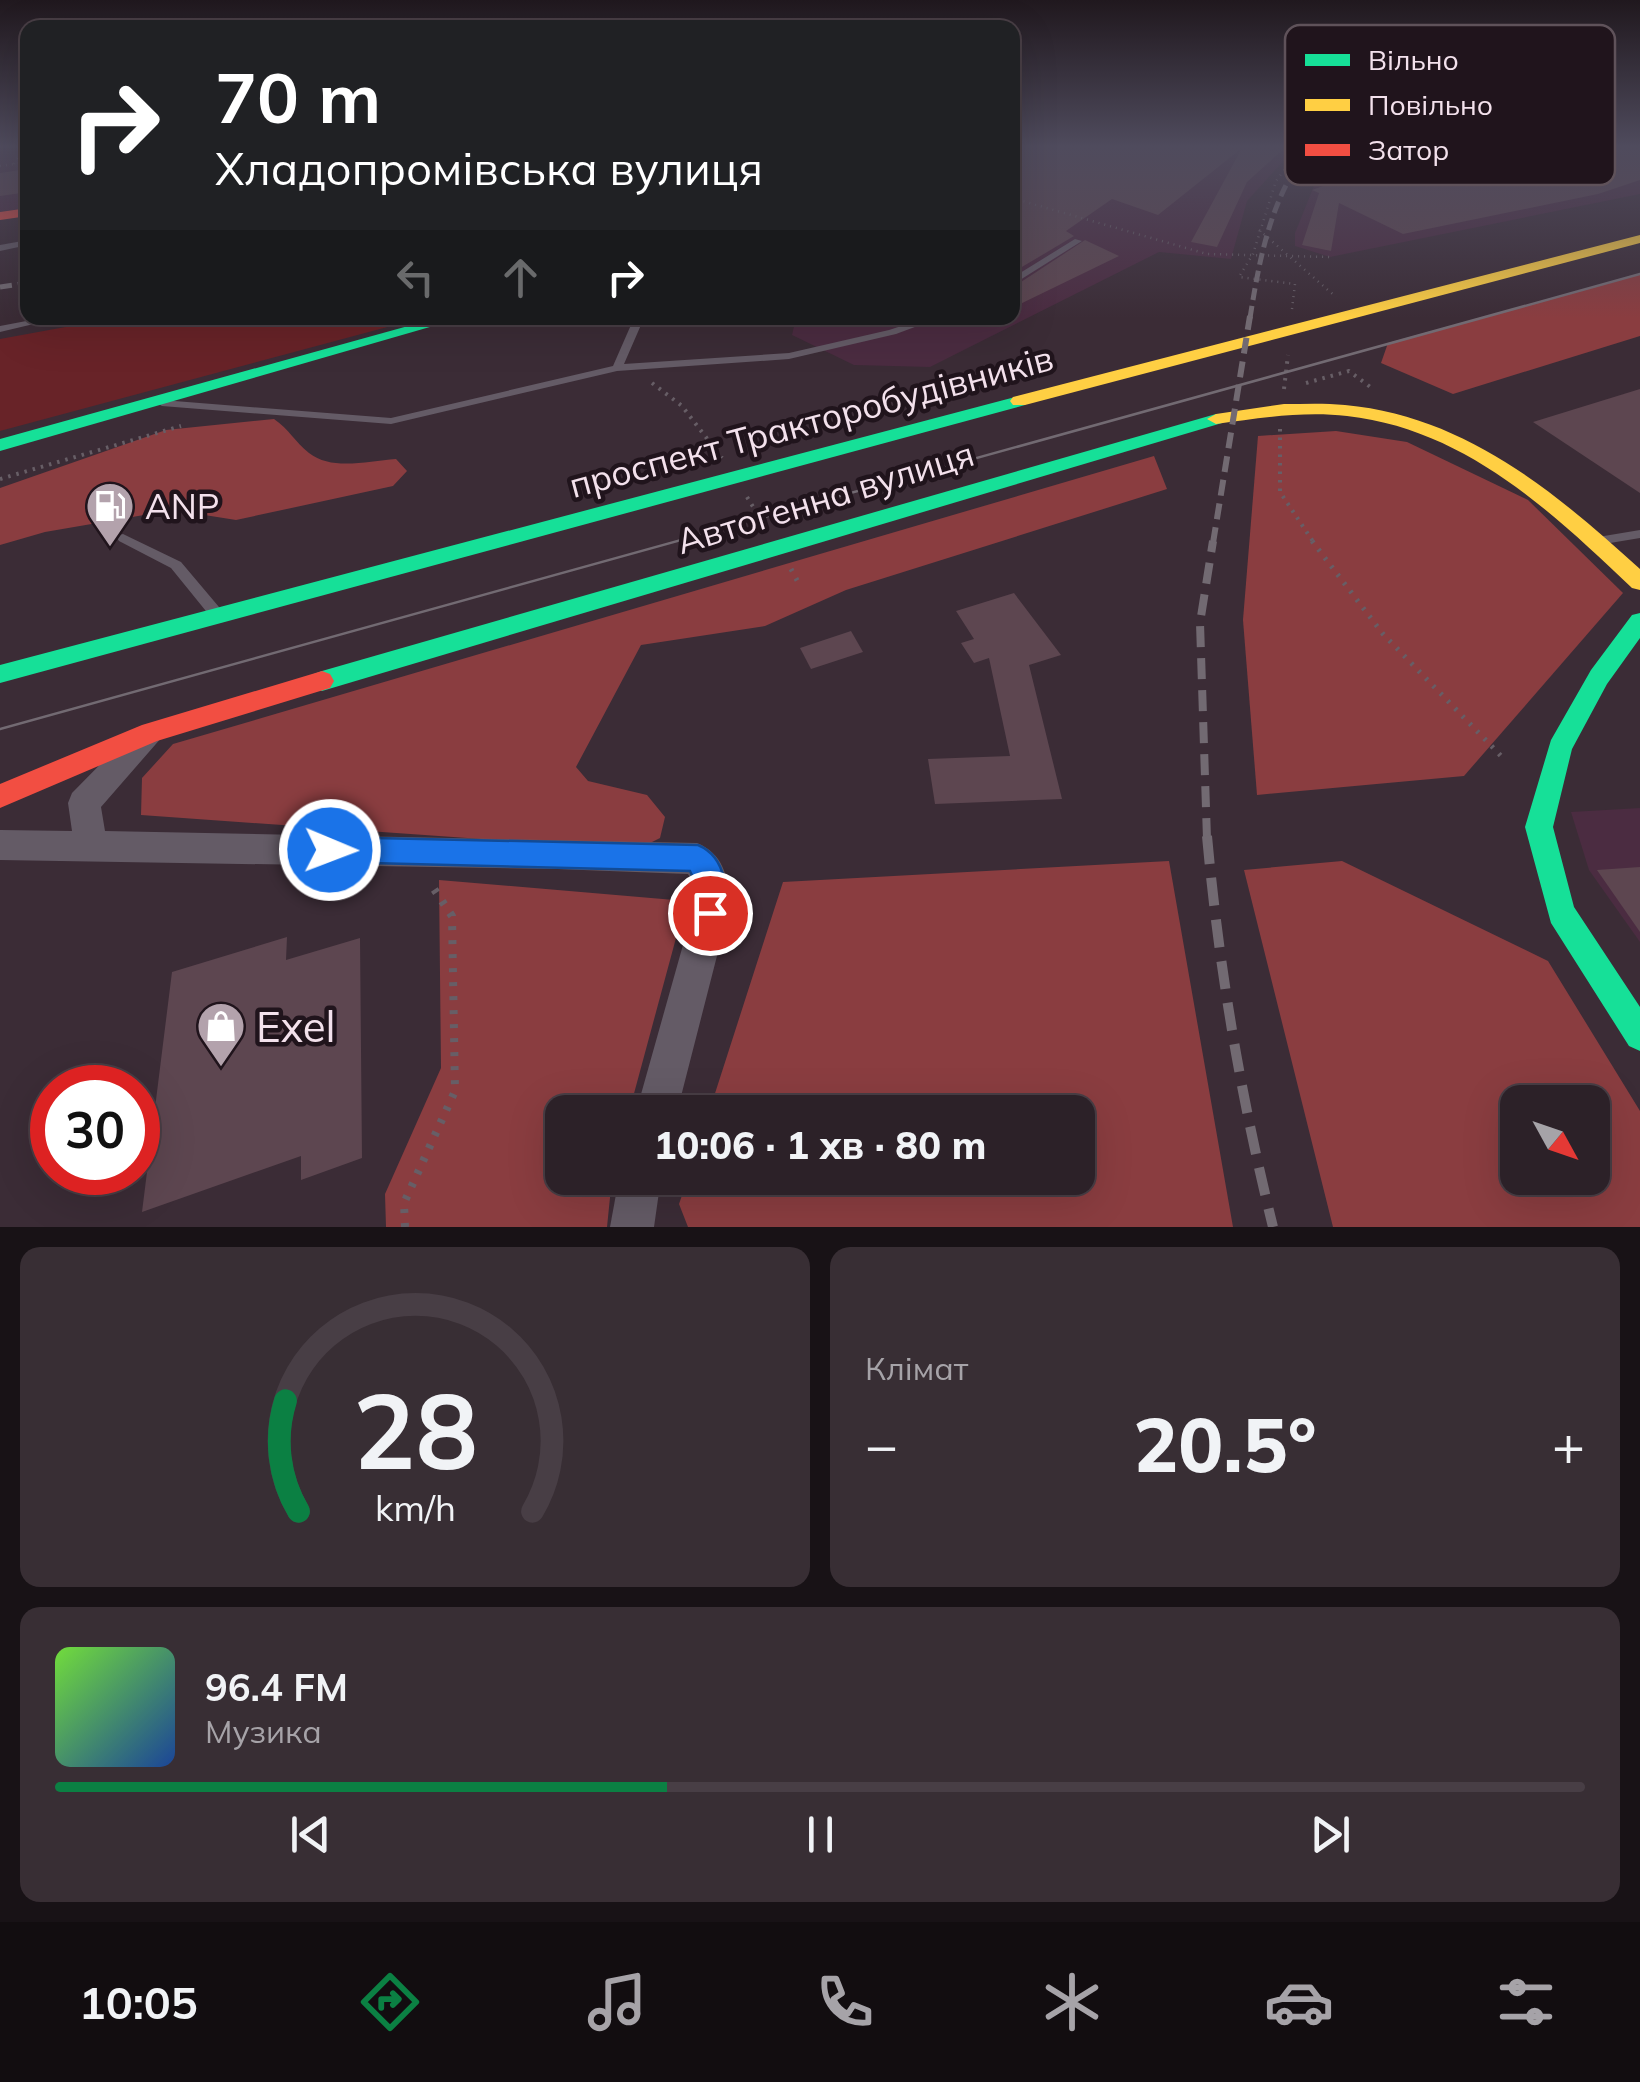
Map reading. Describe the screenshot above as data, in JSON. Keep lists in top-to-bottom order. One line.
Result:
{"streets":{"main road":["проспект Тракторобудівників","Автоґенна вулиця"]},"places":{"fuel station":["ANP"],"shop":["Exel"]},"legend":["Вільно","Повільно","Затор"],"north":"bottom right","page":{"turn":["70 m","Хладопромівська вулиця"],"limit":"30","trip":"10:06 · 1 хв · 80 m","tile":"Клімат","heat":["−","20.5°","+"],"song":["96.4 FM","Музика"],"tabs":"10:05","gauge":["28","km/h"]}}
